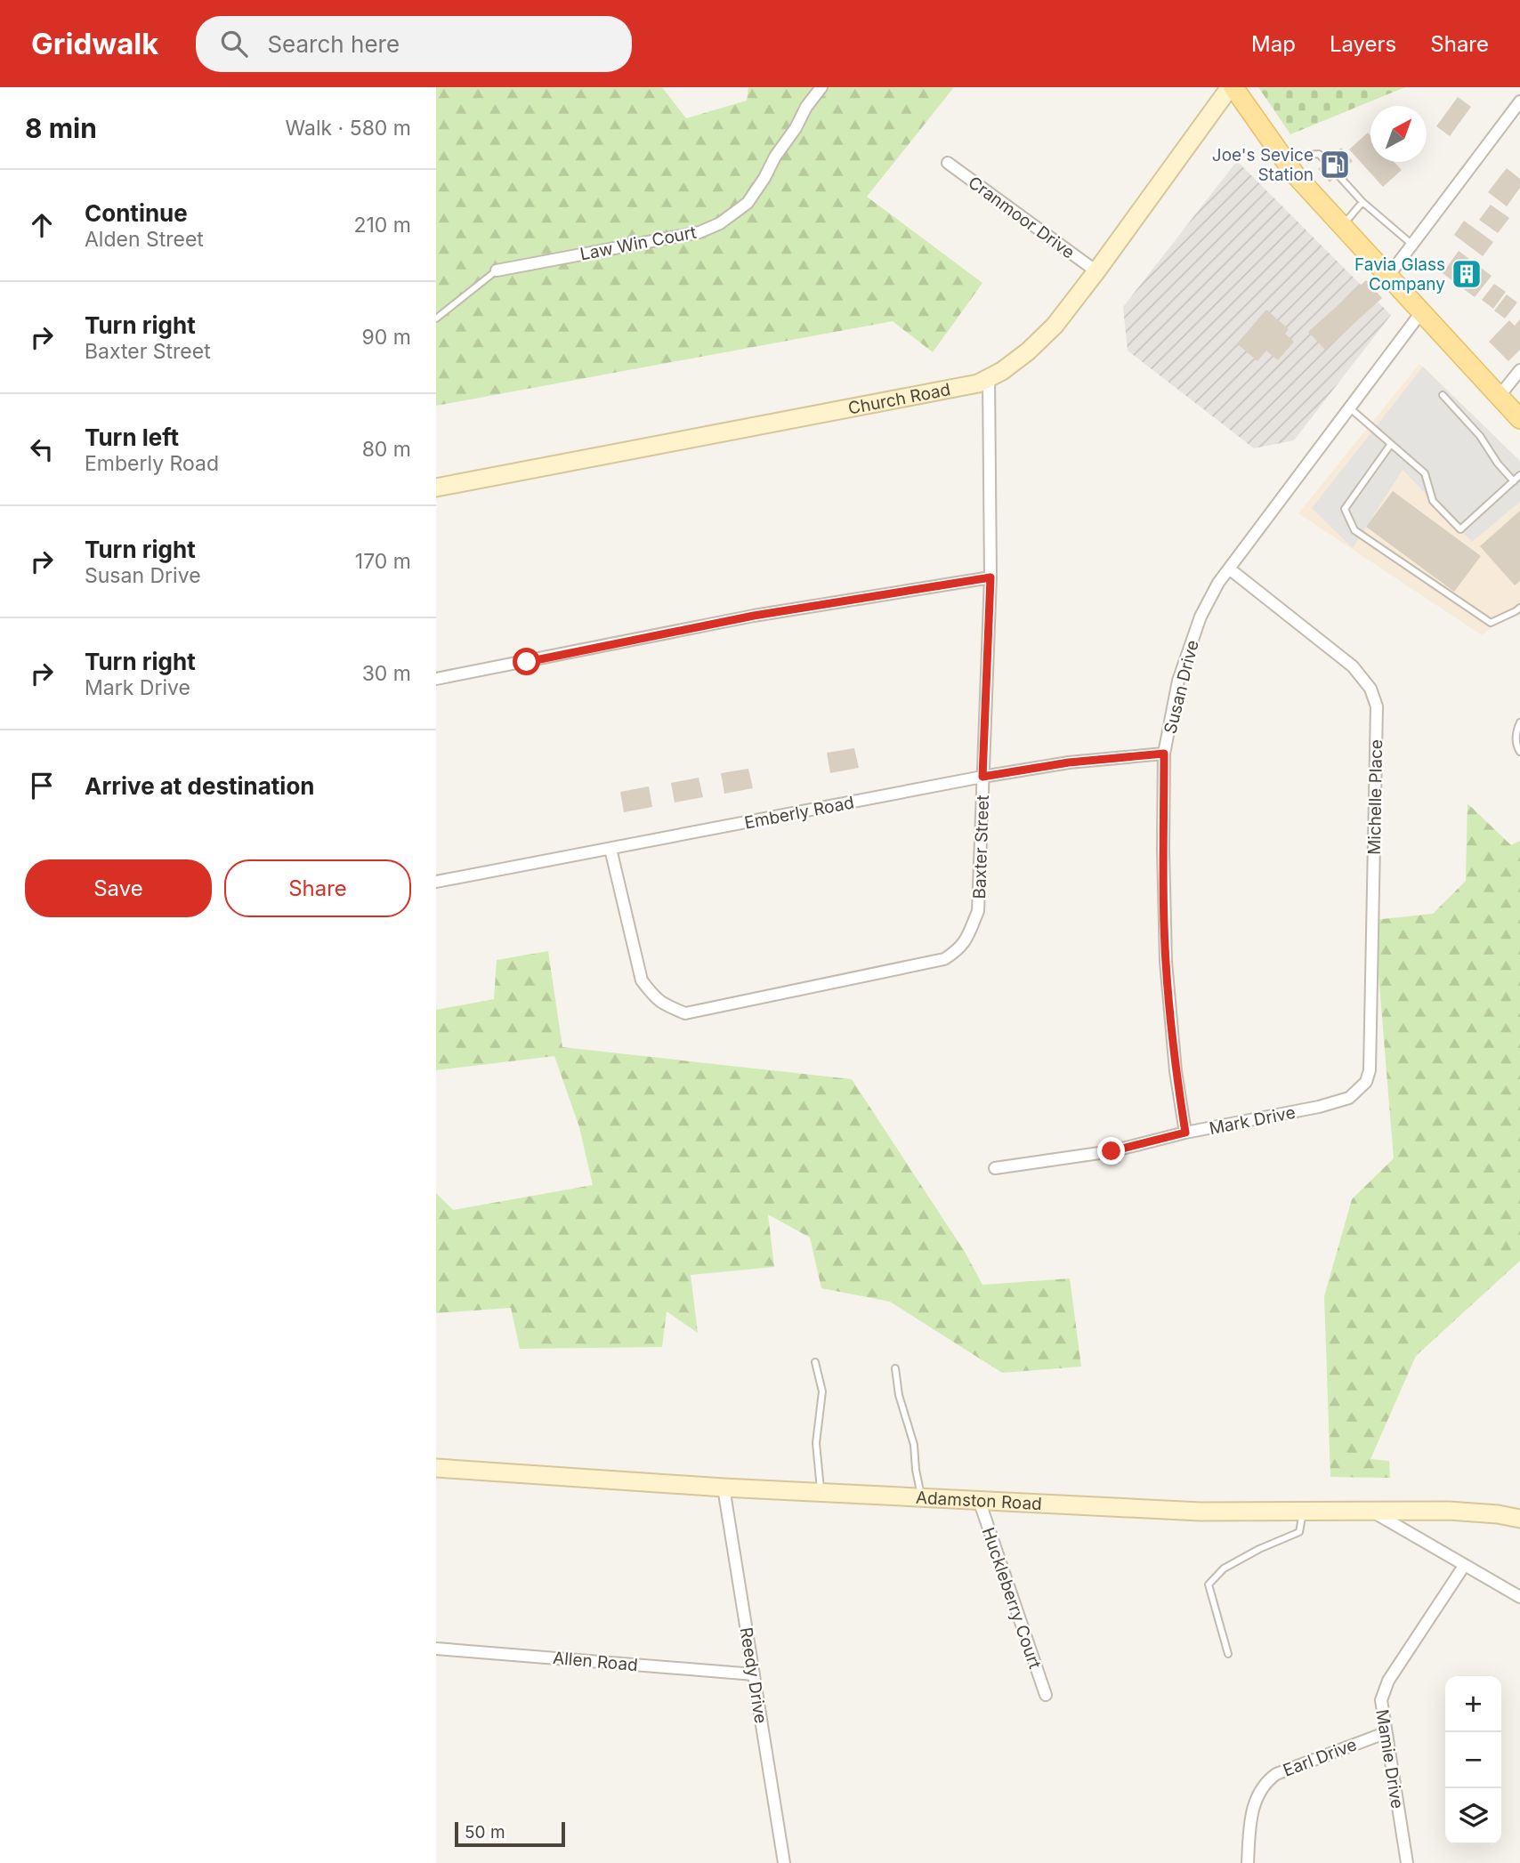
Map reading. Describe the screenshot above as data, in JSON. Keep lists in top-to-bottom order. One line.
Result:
{"streets":{"street":["Cranmoor Drive","Law Win Court","Church Road","Susan Drive","Michelle Place","Emberly Road","Baxter Street","Mark Drive","Adamston Road","Huckleberry Court","Allen Road","Reedy Drive","Earl Drive","Mamie Drive"]},"crossings":[["Cranmoor Drive","Church Road"],["Church Road","Baxter Street"],["Susan Drive","Michelle Place"],["Susan Drive","Emberly Road"],["Susan Drive","Mark Drive"],["Michelle Place","Mark Drive"],["Emberly Road","Baxter Street"],["Adamston Road","Huckleberry Court"],["Adamston Road","Reedy Drive"],["Allen Road","Reedy Drive"],["Earl Drive","Mamie Drive"]],"places":{"fuel station":["Joe's Sevice Station"],"building":["Favia Glass Company"]},"scale_bar":"50 m","north":"top right","page":{"header":"Gridwalk","search":"Search here","nav":["Map","Layers","Share"],"heading":["8 min","Walk · 580 m"],"list":[["Continue","Alden Street","210 m"],["Turn right","Baxter Street","90 m"],["Turn left","Emberly Road","80 m"],["Turn right","Susan Drive","170 m"],["Turn right","Mark Drive","30 m"],"Arrive at destination"],"buttons":["Save","Share"],"map_buttons":["+","−"],"scale":"50 m"}}
